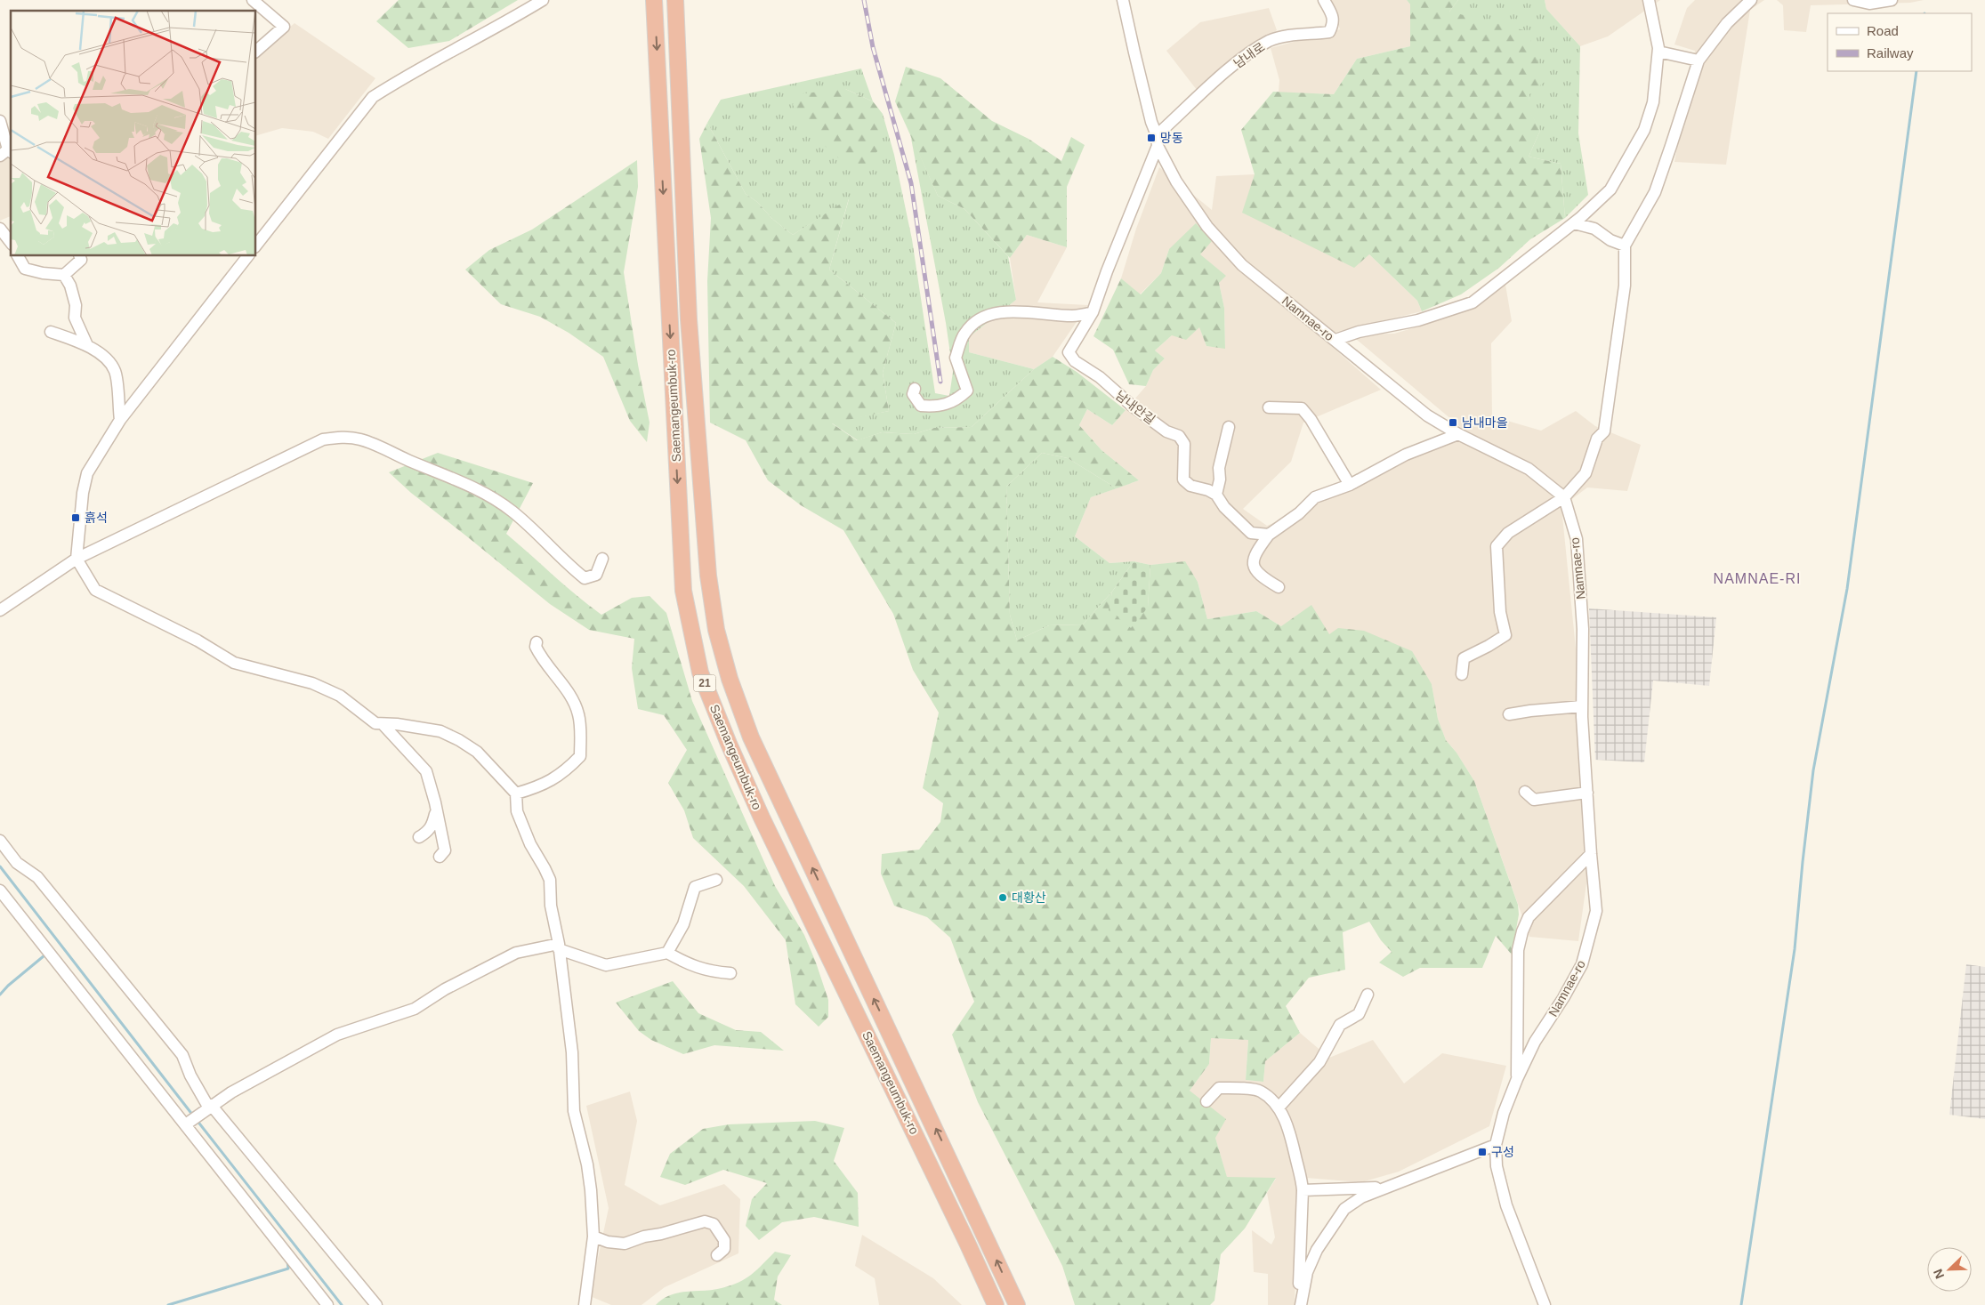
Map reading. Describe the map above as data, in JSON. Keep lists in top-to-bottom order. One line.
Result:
{"streets":{"highway":["Saemangeumbuk-ro","21"],"street":["남내로","Namnae-ro","남내안길"]},"crossings":[["남내로","Namnae-ro"],["남내로","남내안길"],["Namnae-ro","남내안길"]],"districts":["NAMNAE-RI"],"places":{"transit":["망동","남내마을","흙석","구성"],"other":["대황산"]},"legend":["Road","Railway"],"north":"bottom left"}
